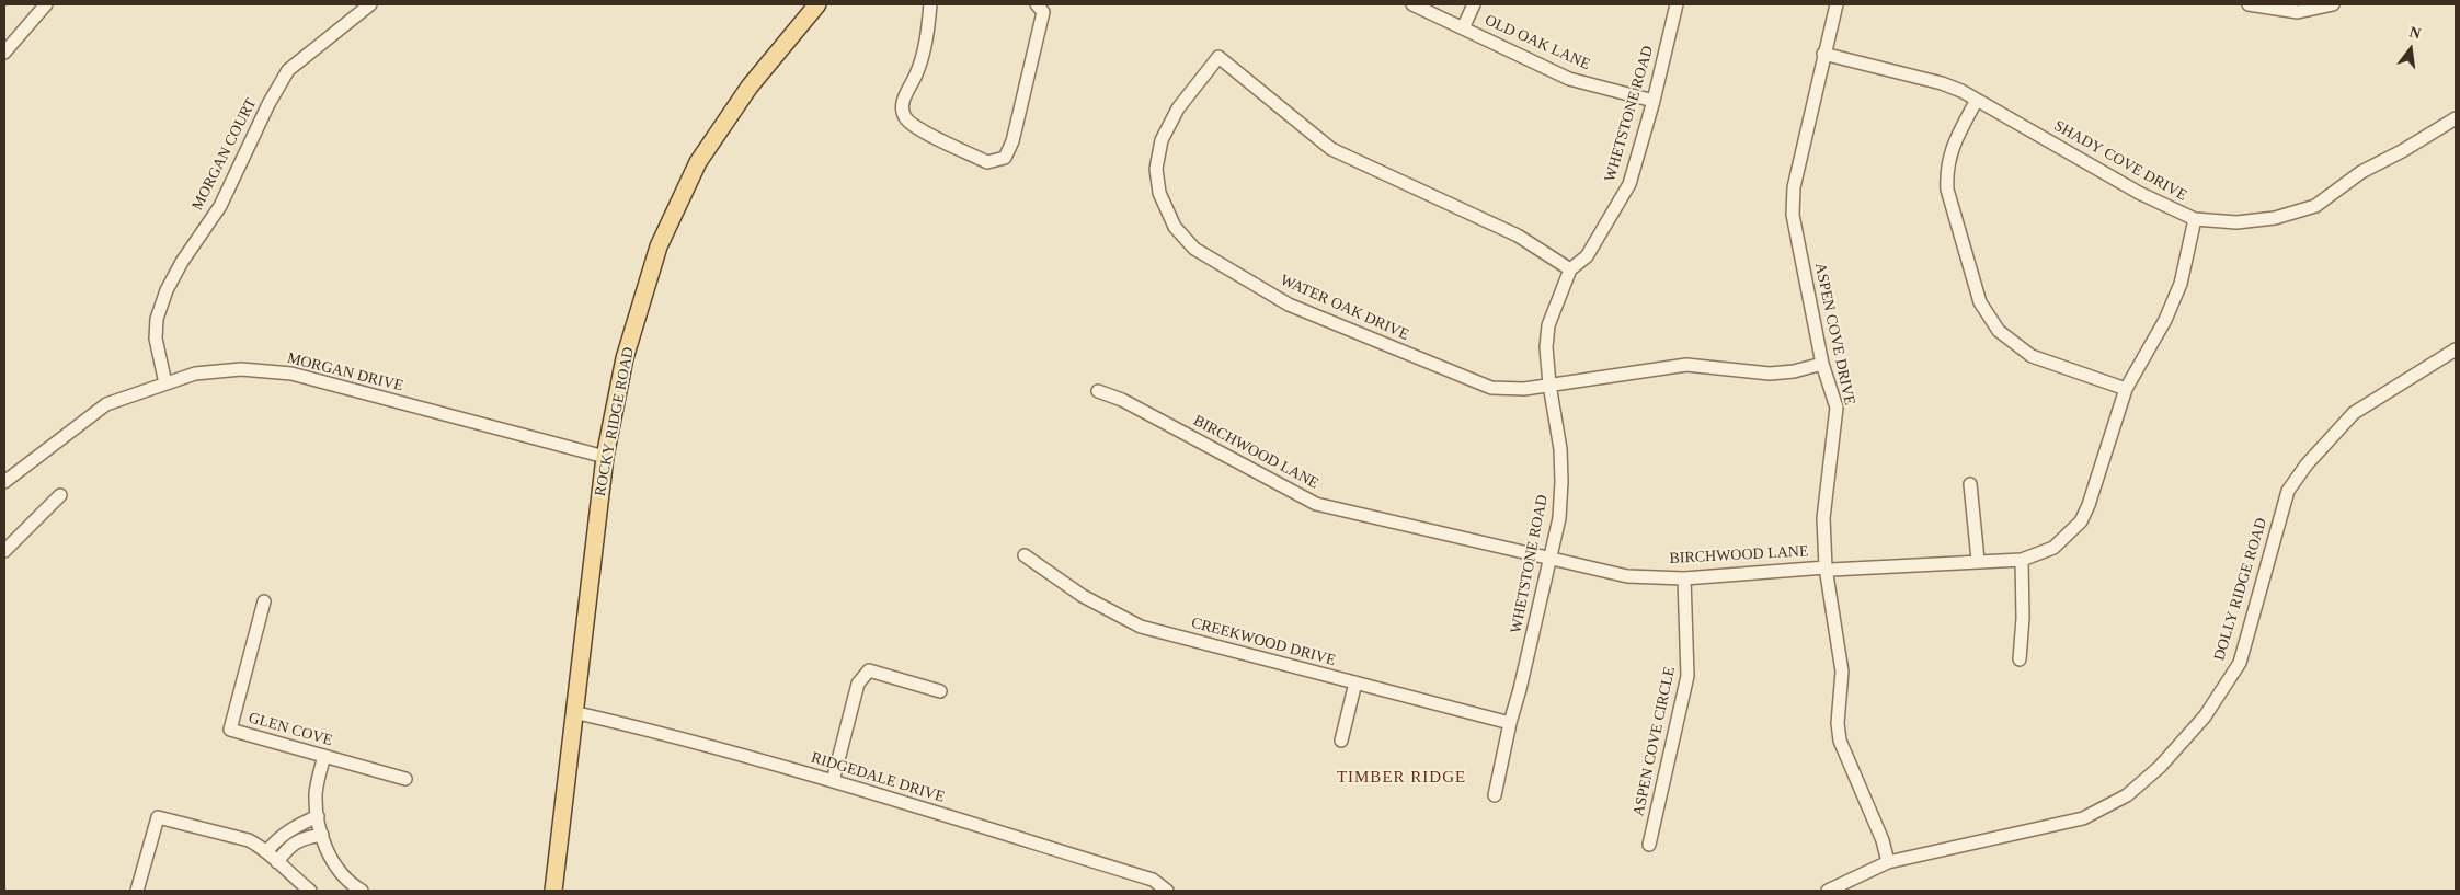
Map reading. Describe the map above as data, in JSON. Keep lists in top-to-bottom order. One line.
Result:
{"streets":{"main road":["ROCKY RIDGE ROAD"],"street":["OLD OAK LANE","WHETSTONE ROAD","MORGAN COURT","SHADY COVE DRIVE","WATER OAK DRIVE","ASPEN COVE DRIVE","MORGAN DRIVE","BIRCHWOOD LANE","DOLLY RIDGE ROAD","CREEKWOOD DRIVE","GLEN COVE","ASPEN COVE CIRCLE","RIDGEDALE DRIVE"]},"crossings":[["OLD OAK LANE","WHETSTONE ROAD"],["WHETSTONE ROAD","WATER OAK DRIVE"],["WHETSTONE ROAD","BIRCHWOOD LANE"],["WHETSTONE ROAD","CREEKWOOD DRIVE"],["MORGAN COURT","MORGAN DRIVE"],["SHADY COVE DRIVE","ASPEN COVE DRIVE"],["SHADY COVE DRIVE","BIRCHWOOD LANE"],["WATER OAK DRIVE","ASPEN COVE DRIVE"],["ASPEN COVE DRIVE","BIRCHWOOD LANE"],["ASPEN COVE DRIVE","DOLLY RIDGE ROAD"],["MORGAN DRIVE","ROCKY RIDGE ROAD"],["ROCKY RIDGE ROAD","RIDGEDALE DRIVE"],["BIRCHWOOD LANE","ASPEN COVE CIRCLE"]],"districts":["TIMBER RIDGE"],"north":"top"}
